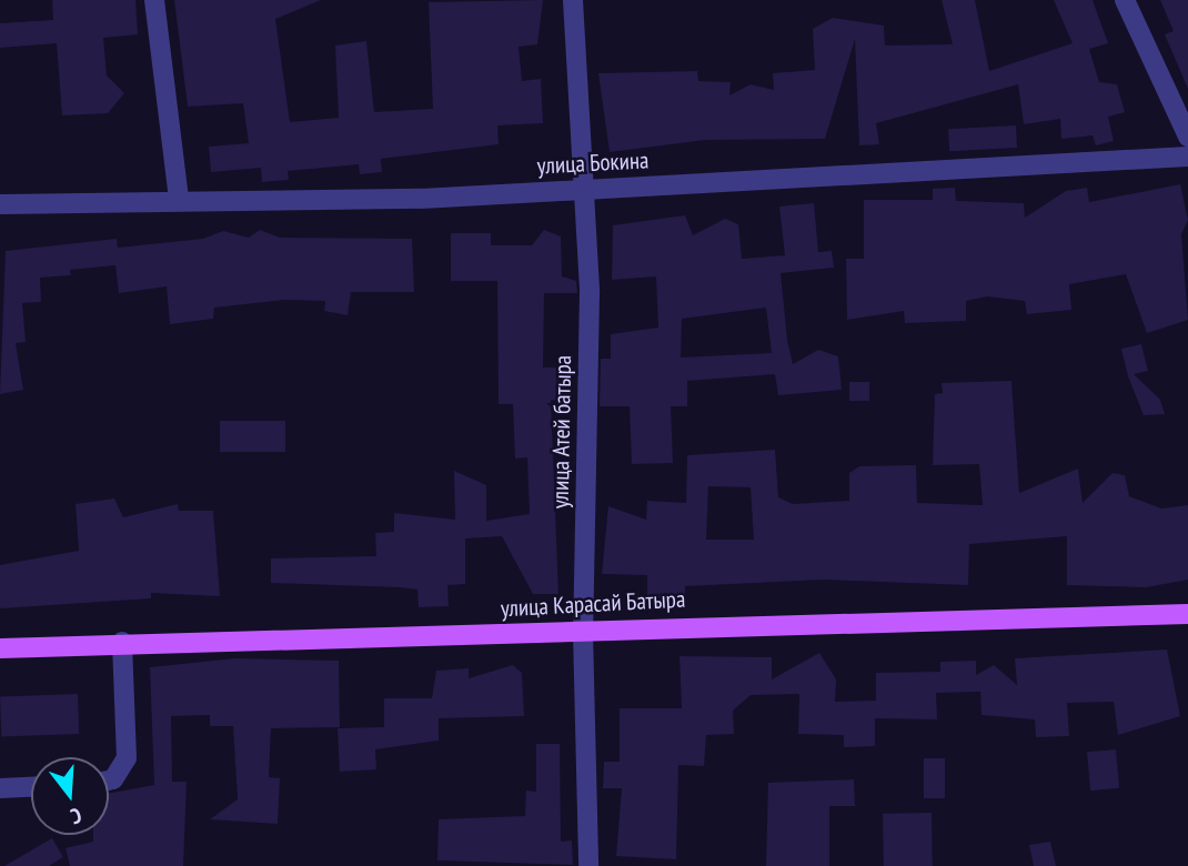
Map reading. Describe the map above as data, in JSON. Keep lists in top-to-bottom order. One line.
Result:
{"streets":{"main road":["улица Карасай Батыра"],"street":["улица Бокина","улица Атей батыра"]},"crossings":[["улица Бокина","улица Атей батыра"],["улица Атей батыра","улица Карасай Батыра"]],"north":"bottom"}
